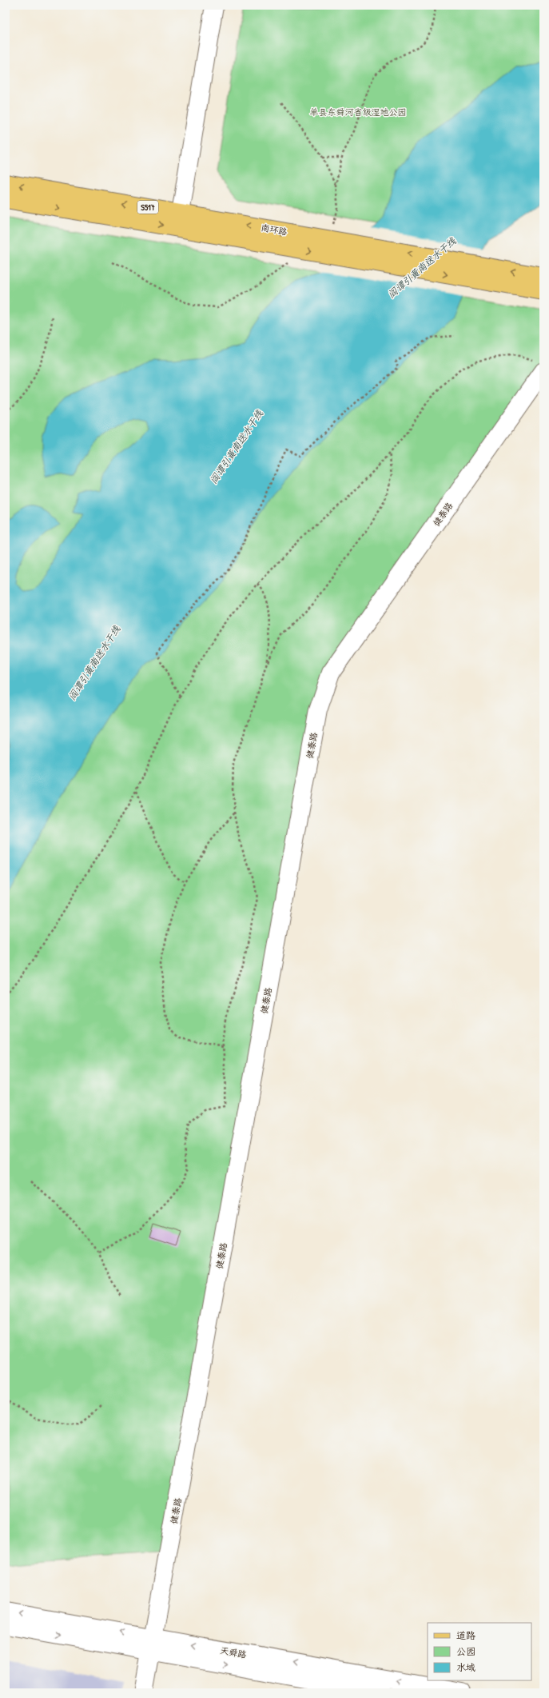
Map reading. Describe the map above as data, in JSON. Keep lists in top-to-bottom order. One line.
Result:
{"streets":{"main road":["S517","南环路"],"street":["健泰路","天舜路"]},"crossings":[["健泰路","天舜路"]],"water":["阎谭引黄南送水干线"],"parks":["单县东舜河省级湿地公园"],"legend":["道路","公园","水域"]}
